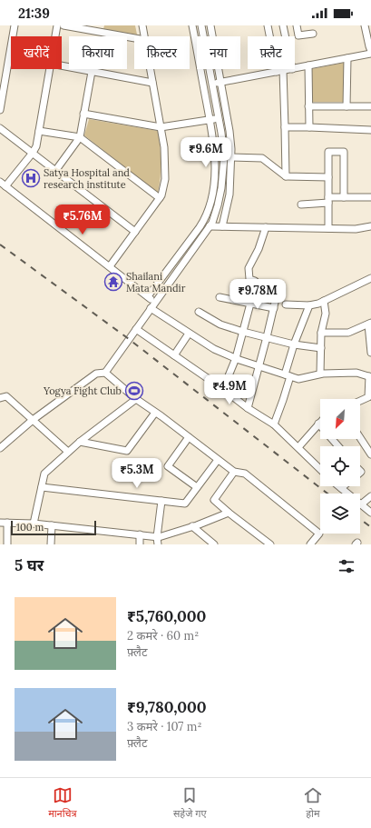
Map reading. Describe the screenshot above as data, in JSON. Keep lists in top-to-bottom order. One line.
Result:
{"places":{"hospital":["Satya Hospital and research institute"],"temple":["Shailani Mata Mandir"],"sports":["Yogya Fight Club"]},"scale_bar":"100 m","north":"bottom left","page":{"status":"21:39","chip":["खरीदें","किराया","फ़िल्टर","नया","फ़्लैट"],"price":["₹9.6M","₹5.76M","₹9.78M","₹4.9M","₹5.3M"],"scale":"100 m","heading":"5 घर","list":[{"name":"₹5,760,000","note":"2 कमरे · 60 m² · फ़्लैट"},{"name":"₹9,780,000","note":"3 कमरे · 107 m² · फ़्लैट"}],"tabs":["मानचित्र","सहेजे गए","होम"]}}
